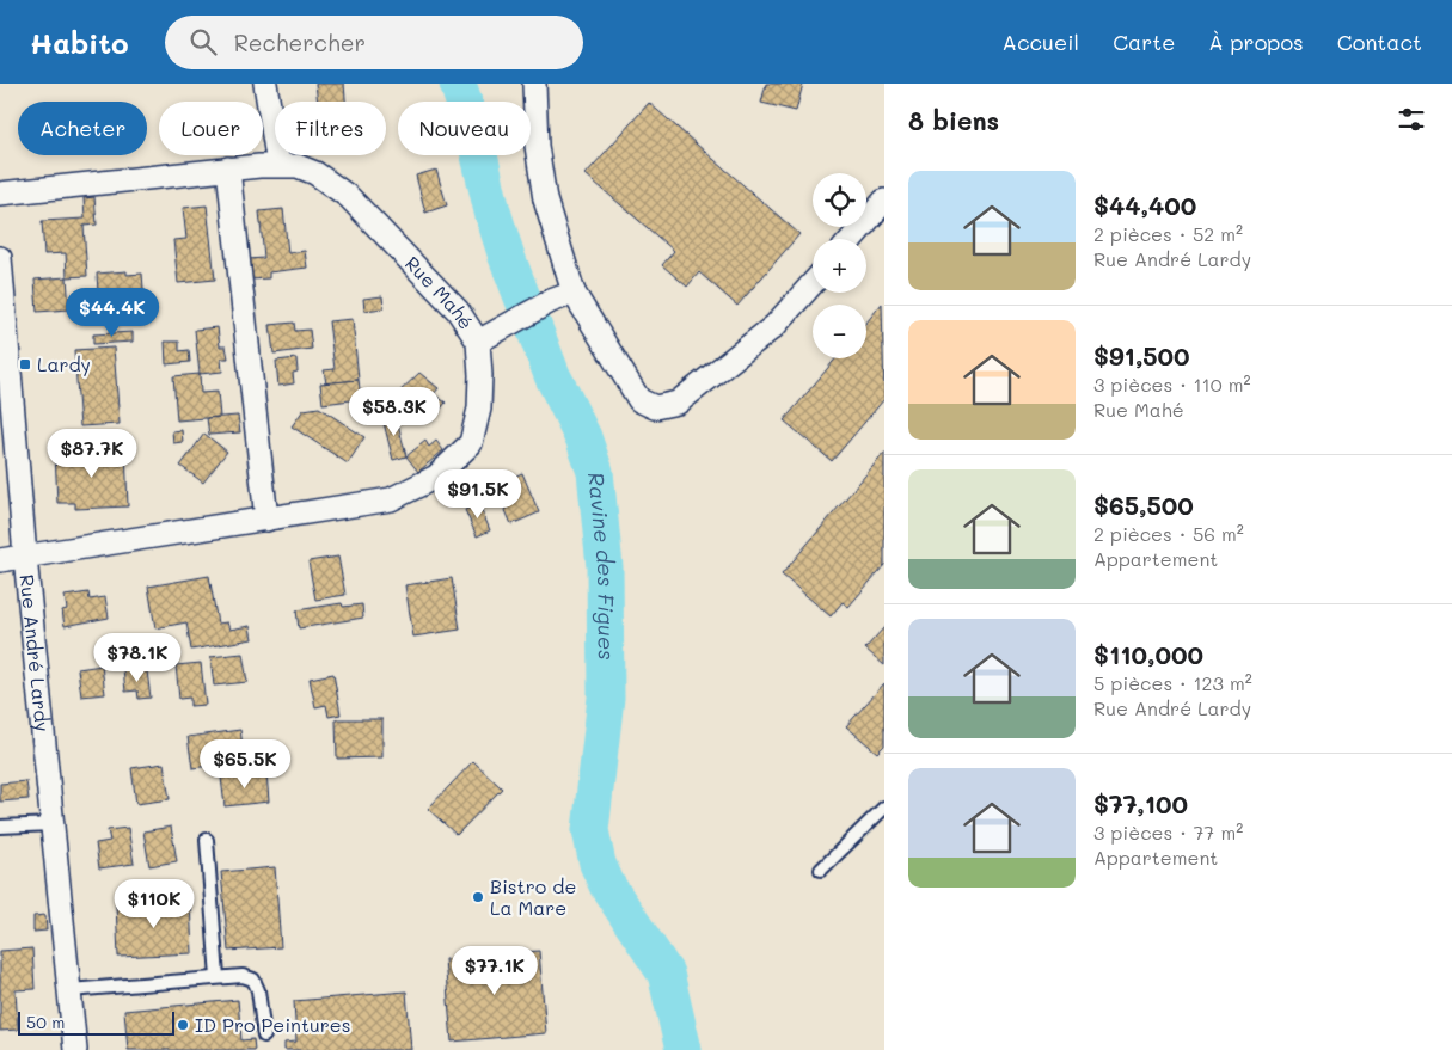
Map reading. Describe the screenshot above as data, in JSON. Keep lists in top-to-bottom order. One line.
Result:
{"streets":{"street":["Rue Mahé","Rue André Lardy"]},"crossings":[["Rue Mahé","Rue André Lardy"]],"water":["Ravine des Figues"],"places":{"transit":["Lardy"],"other":["Bistro de La Mare","ID Pro Peintures"]},"scale_bar":"50 m","page":{"header":"Habito","search":"Rechercher","nav":["Accueil","Carte","À propos","Contact"],"heading":"8 biens","chip":["Acheter","Louer","Filtres","Nouveau"],"list":[{"name":"$44,400","note":"2 pièces · 52 m² · Rue André Lardy"},{"name":"$91,500","note":"3 pièces · 110 m² · Rue Mahé"},{"name":"$65,500","note":"2 pièces · 56 m² · Appartement"},{"name":"$110,000","note":"5 pièces · 123 m² · Rue André Lardy"},{"name":"$77,100","note":"3 pièces · 77 m² · Appartement"}],"map_buttons":["+","−"],"price":["$44.4K","$58.3K","$87.7K","$91.5K","$78.1K","$65.5K","$110K","$77.1K"],"scale":"50 m"}}
